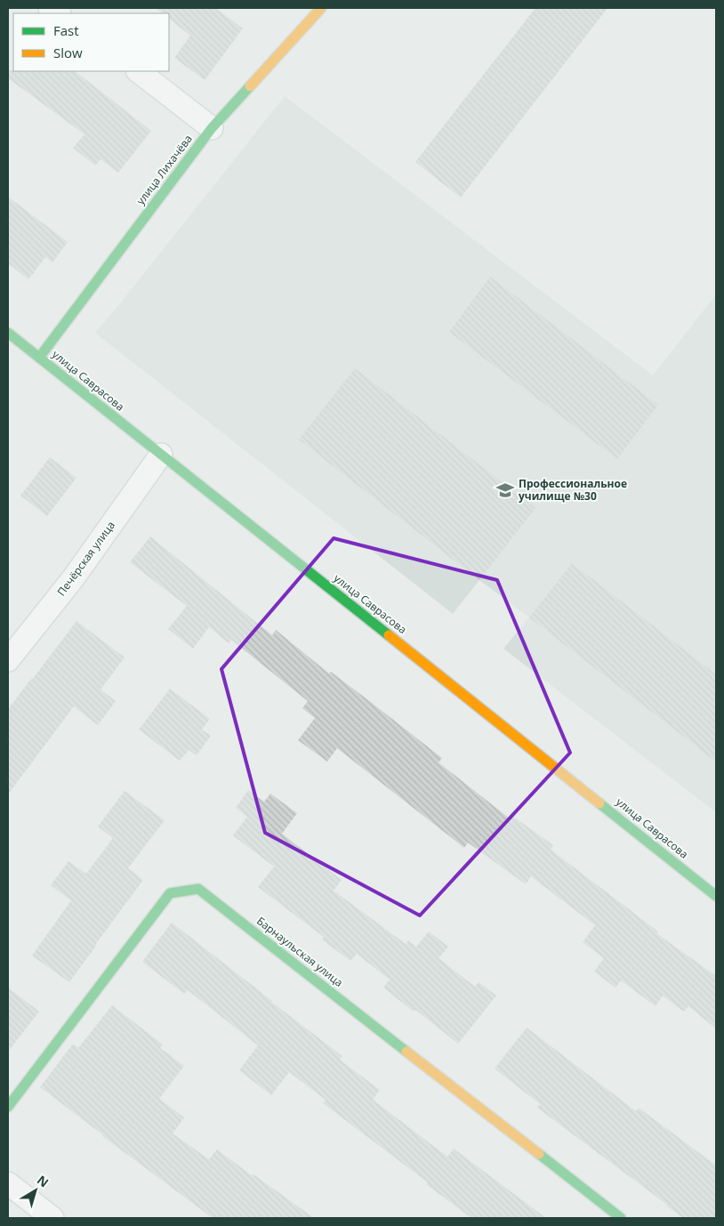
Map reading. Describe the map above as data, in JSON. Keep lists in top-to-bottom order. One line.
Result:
{"streets":{"street":["улица Лихачёва","улица Саврасова","Печёрская улица","Барнаульская улица"]},"crossings":[["улица Лихачёва","улица Саврасова"],["улица Саврасова","Печёрская улица"]],"places":{"school or university":["Профессиональное училище №30"]},"legend":["Fast","Slow"],"north":"top right"}
